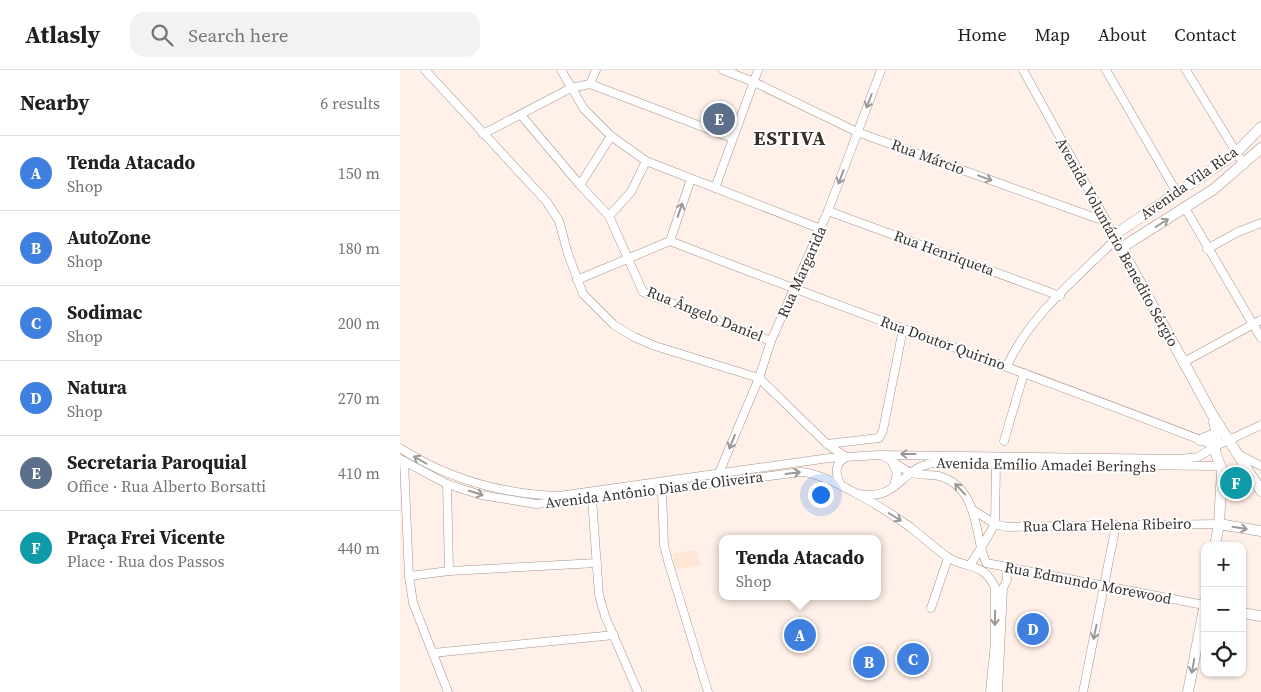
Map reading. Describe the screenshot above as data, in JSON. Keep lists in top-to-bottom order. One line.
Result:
{"streets":{"main road":["Avenida Vila Rica","Avenida Voluntário Benedito Sérgio"],"street":["Rua Márcio","Rua Henriqueta","Rua Margarida","Rua Ângelo Daniel","Rua Doutor Quirino","Avenida Emílio Amadei Beringhs","Avenida Antônio Dias de Oliveira","Rua Clara Helena Ribeiro","Rua Edmundo Morewood"]},"crossings":[["Rua Márcio","Avenida Voluntário Benedito Sérgio"],["Rua Márcio","Rua Margarida"],["Avenida Vila Rica","Avenida Voluntário Benedito Sérgio"],["Avenida Voluntário Benedito Sérgio","Rua Doutor Quirino"],["Avenida Voluntário Benedito Sérgio","Avenida Emílio Amadei Beringhs"],["Avenida Voluntário Benedito Sérgio","Rua Clara Helena Ribeiro"],["Rua Henriqueta","Rua Margarida"],["Rua Margarida","Rua Ângelo Daniel"],["Rua Margarida","Rua Doutor Quirino"],["Avenida Emílio Amadei Beringhs","Avenida Antônio Dias de Oliveira"]],"one_way":["Rua Márcio","Rua Margarida"],"districts":["ESTIVA"],"page":{"header":"Atlasly","search":"Search here","nav":["Home","Map","About","Contact"],"heading":["Nearby","6 results"],"pins":["E","F","D","A","C","B"],"list":[{"mark":"A","name":"Tenda Atacado","note":"Shop","value":"150 m"},{"mark":"B","name":"AutoZone","note":"Shop","value":"180 m"},{"mark":"C","name":"Sodimac","note":"Shop","value":"200 m"},{"mark":"D","name":"Natura","note":"Shop","value":"270 m"},{"mark":"E","name":"Secretaria Paroquial","note":"Office · Rua Alberto Borsatti","value":"410 m"},{"mark":"F","name":"Praça Frei Vicente","note":"Place · Rua dos Passos","value":"440 m"}],"popup":["Tenda Atacado","Shop"],"map_buttons":["+","−"]}}
